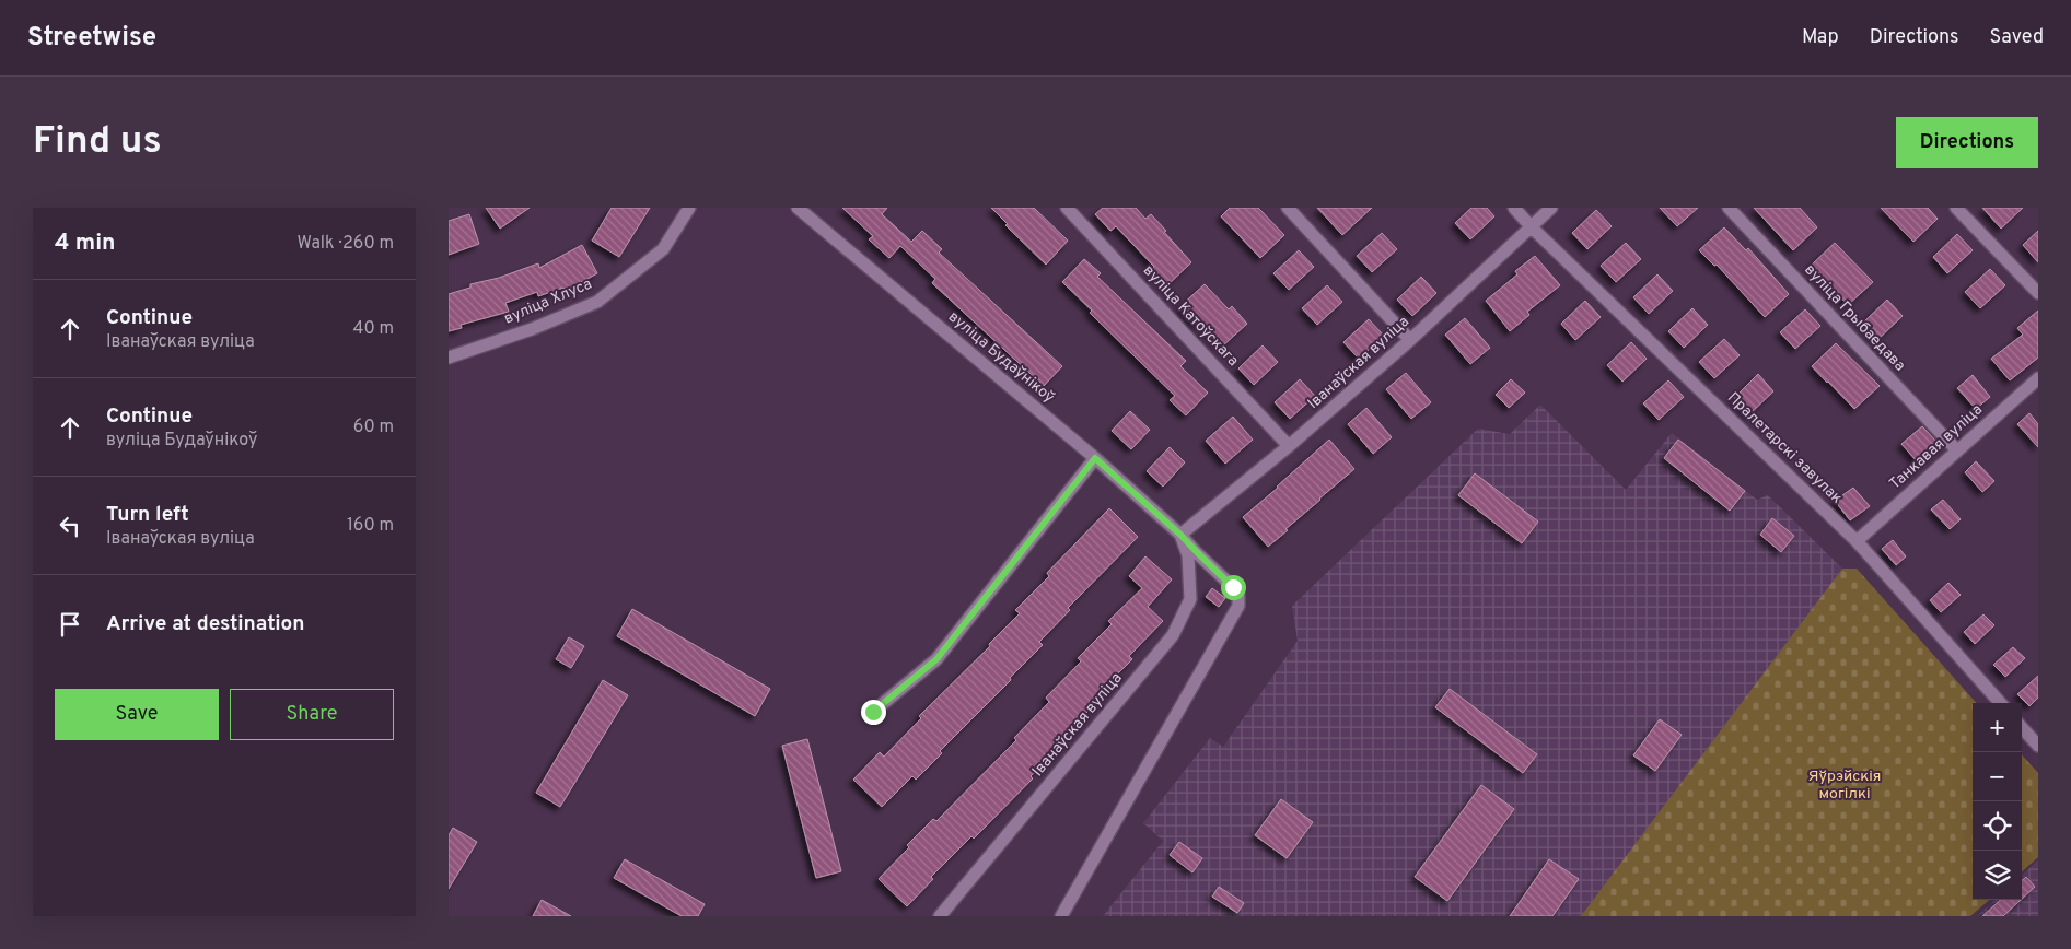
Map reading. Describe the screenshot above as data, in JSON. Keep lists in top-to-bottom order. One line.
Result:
{"streets":{"street":["вуліца Хлуса","вуліца Катоўскага","вуліца Грыбаедава","вуліца Будаўнікоў","Іванаўская вуліца","Танкавая вуліца","Пралетарскі завулак"]},"crossings":[["вуліца Катоўскага","Іванаўская вуліца"],["вуліца Грыбаедава","Танкавая вуліца"],["вуліца Будаўнікоў","Іванаўская вуліца"],["Іванаўская вуліца","Пралетарскі завулак"],["Танкавая вуліца","Пралетарскі завулак"]],"parks":["Яўрэйскія могілкі"],"page":{"header":"Streetwise","nav":["Map","Directions","Saved"],"buttons":["Directions",["Save","Share"]],"title":"Find us","heading":["4 min","Walk · 260 m"],"list":[["Continue","Іванаўская вуліца","40 m"],["Continue","вуліца Будаўнікоў","60 m"],["Turn left","Іванаўская вуліца","160 m"],"Arrive at destination"],"map_buttons":["+","−"]}}
